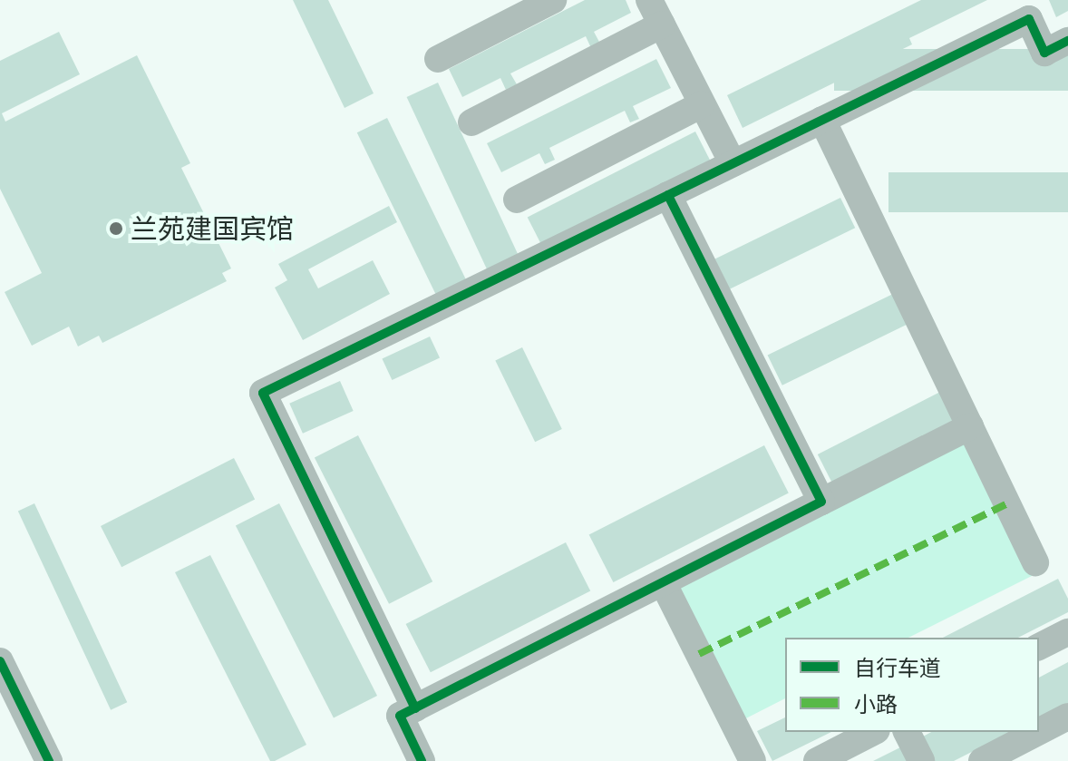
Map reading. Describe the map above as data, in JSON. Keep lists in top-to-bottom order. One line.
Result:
{"places":["兰苑建国宾馆"],"legend":["自行车道","小路"]}
